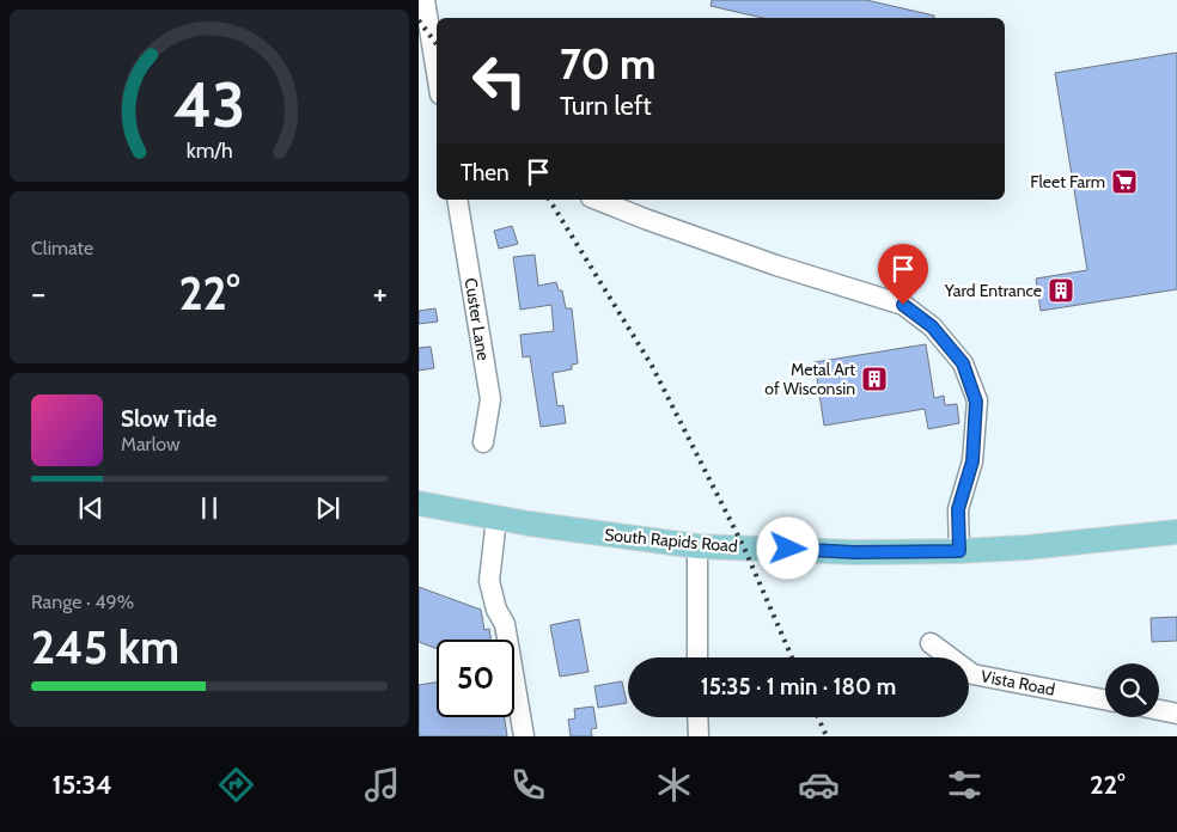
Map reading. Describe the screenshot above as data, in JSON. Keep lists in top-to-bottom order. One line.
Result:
{"streets":{"main road":["South Rapids Road"],"street":["Custer Lane","Vista Road"]},"places":{"supermarket":["Fleet Farm"],"building":["Yard Entrance","Metal Art of Wisconsin"]},"page":{"turn":["70 m","Turn left"],"then":"Then","tile":["Climate",["Range · 49%","245 km"]],"heat":["−","22°","+"],"song":["Slow Tide","Marlow"],"limit":"50","trip":"15:35 · 1 min · 180 m","tabs":["15:34","22°"],"gauge":["43","km/h"]}}
